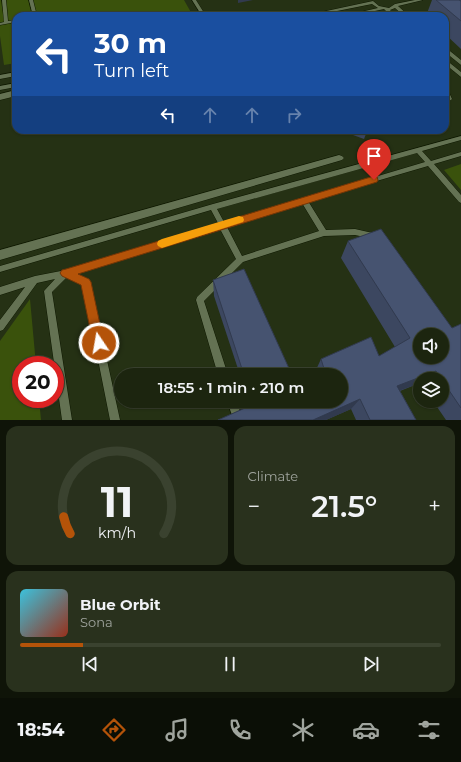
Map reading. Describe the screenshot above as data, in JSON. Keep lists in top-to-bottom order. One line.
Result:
{"page":{"turn":["30 m","Turn left"],"limit":"20","trip":"18:55 · 1 min · 210 m","tile":"Climate","heat":["−","21.5°","+"],"song":["Blue Orbit","Sona"],"tabs":"18:54","gauge":["11","km/h"]}}
